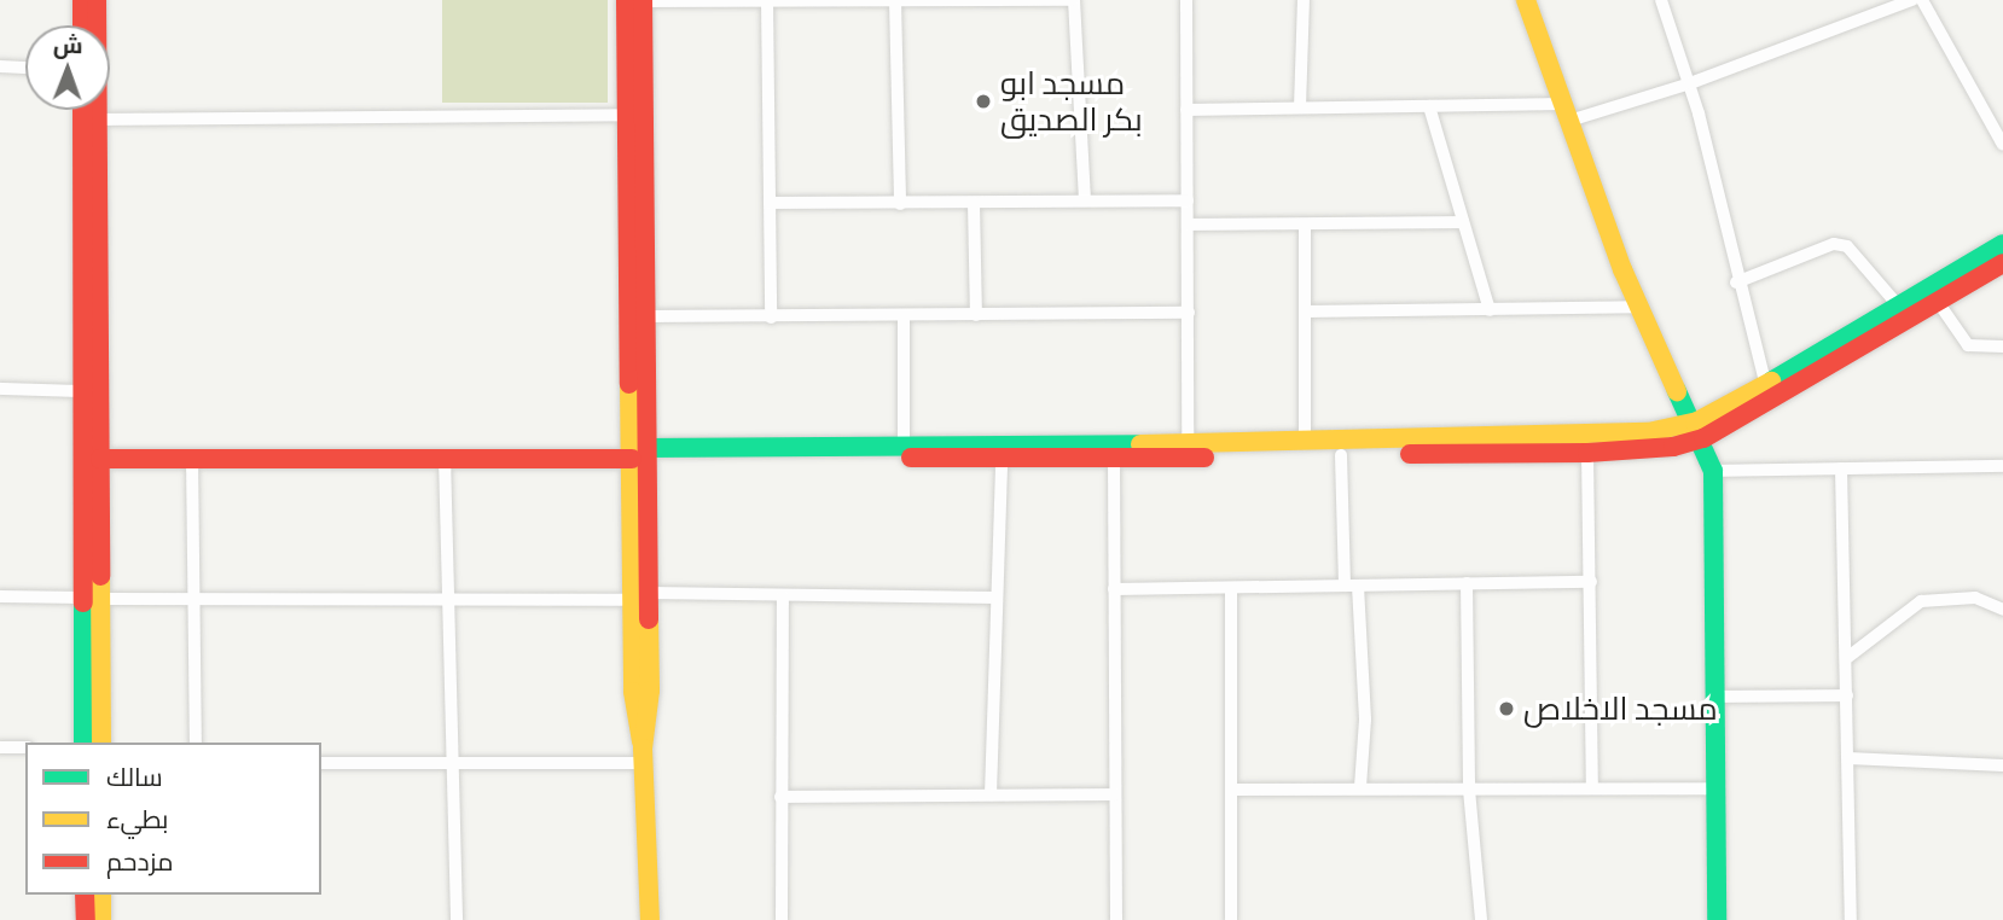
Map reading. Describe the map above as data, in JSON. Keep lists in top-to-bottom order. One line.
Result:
{"places":["مسجد ابو بكر الصديق","مسجد الاخلاص"],"legend":["سالك","بطيء","مزدحم"],"north":"top"}
